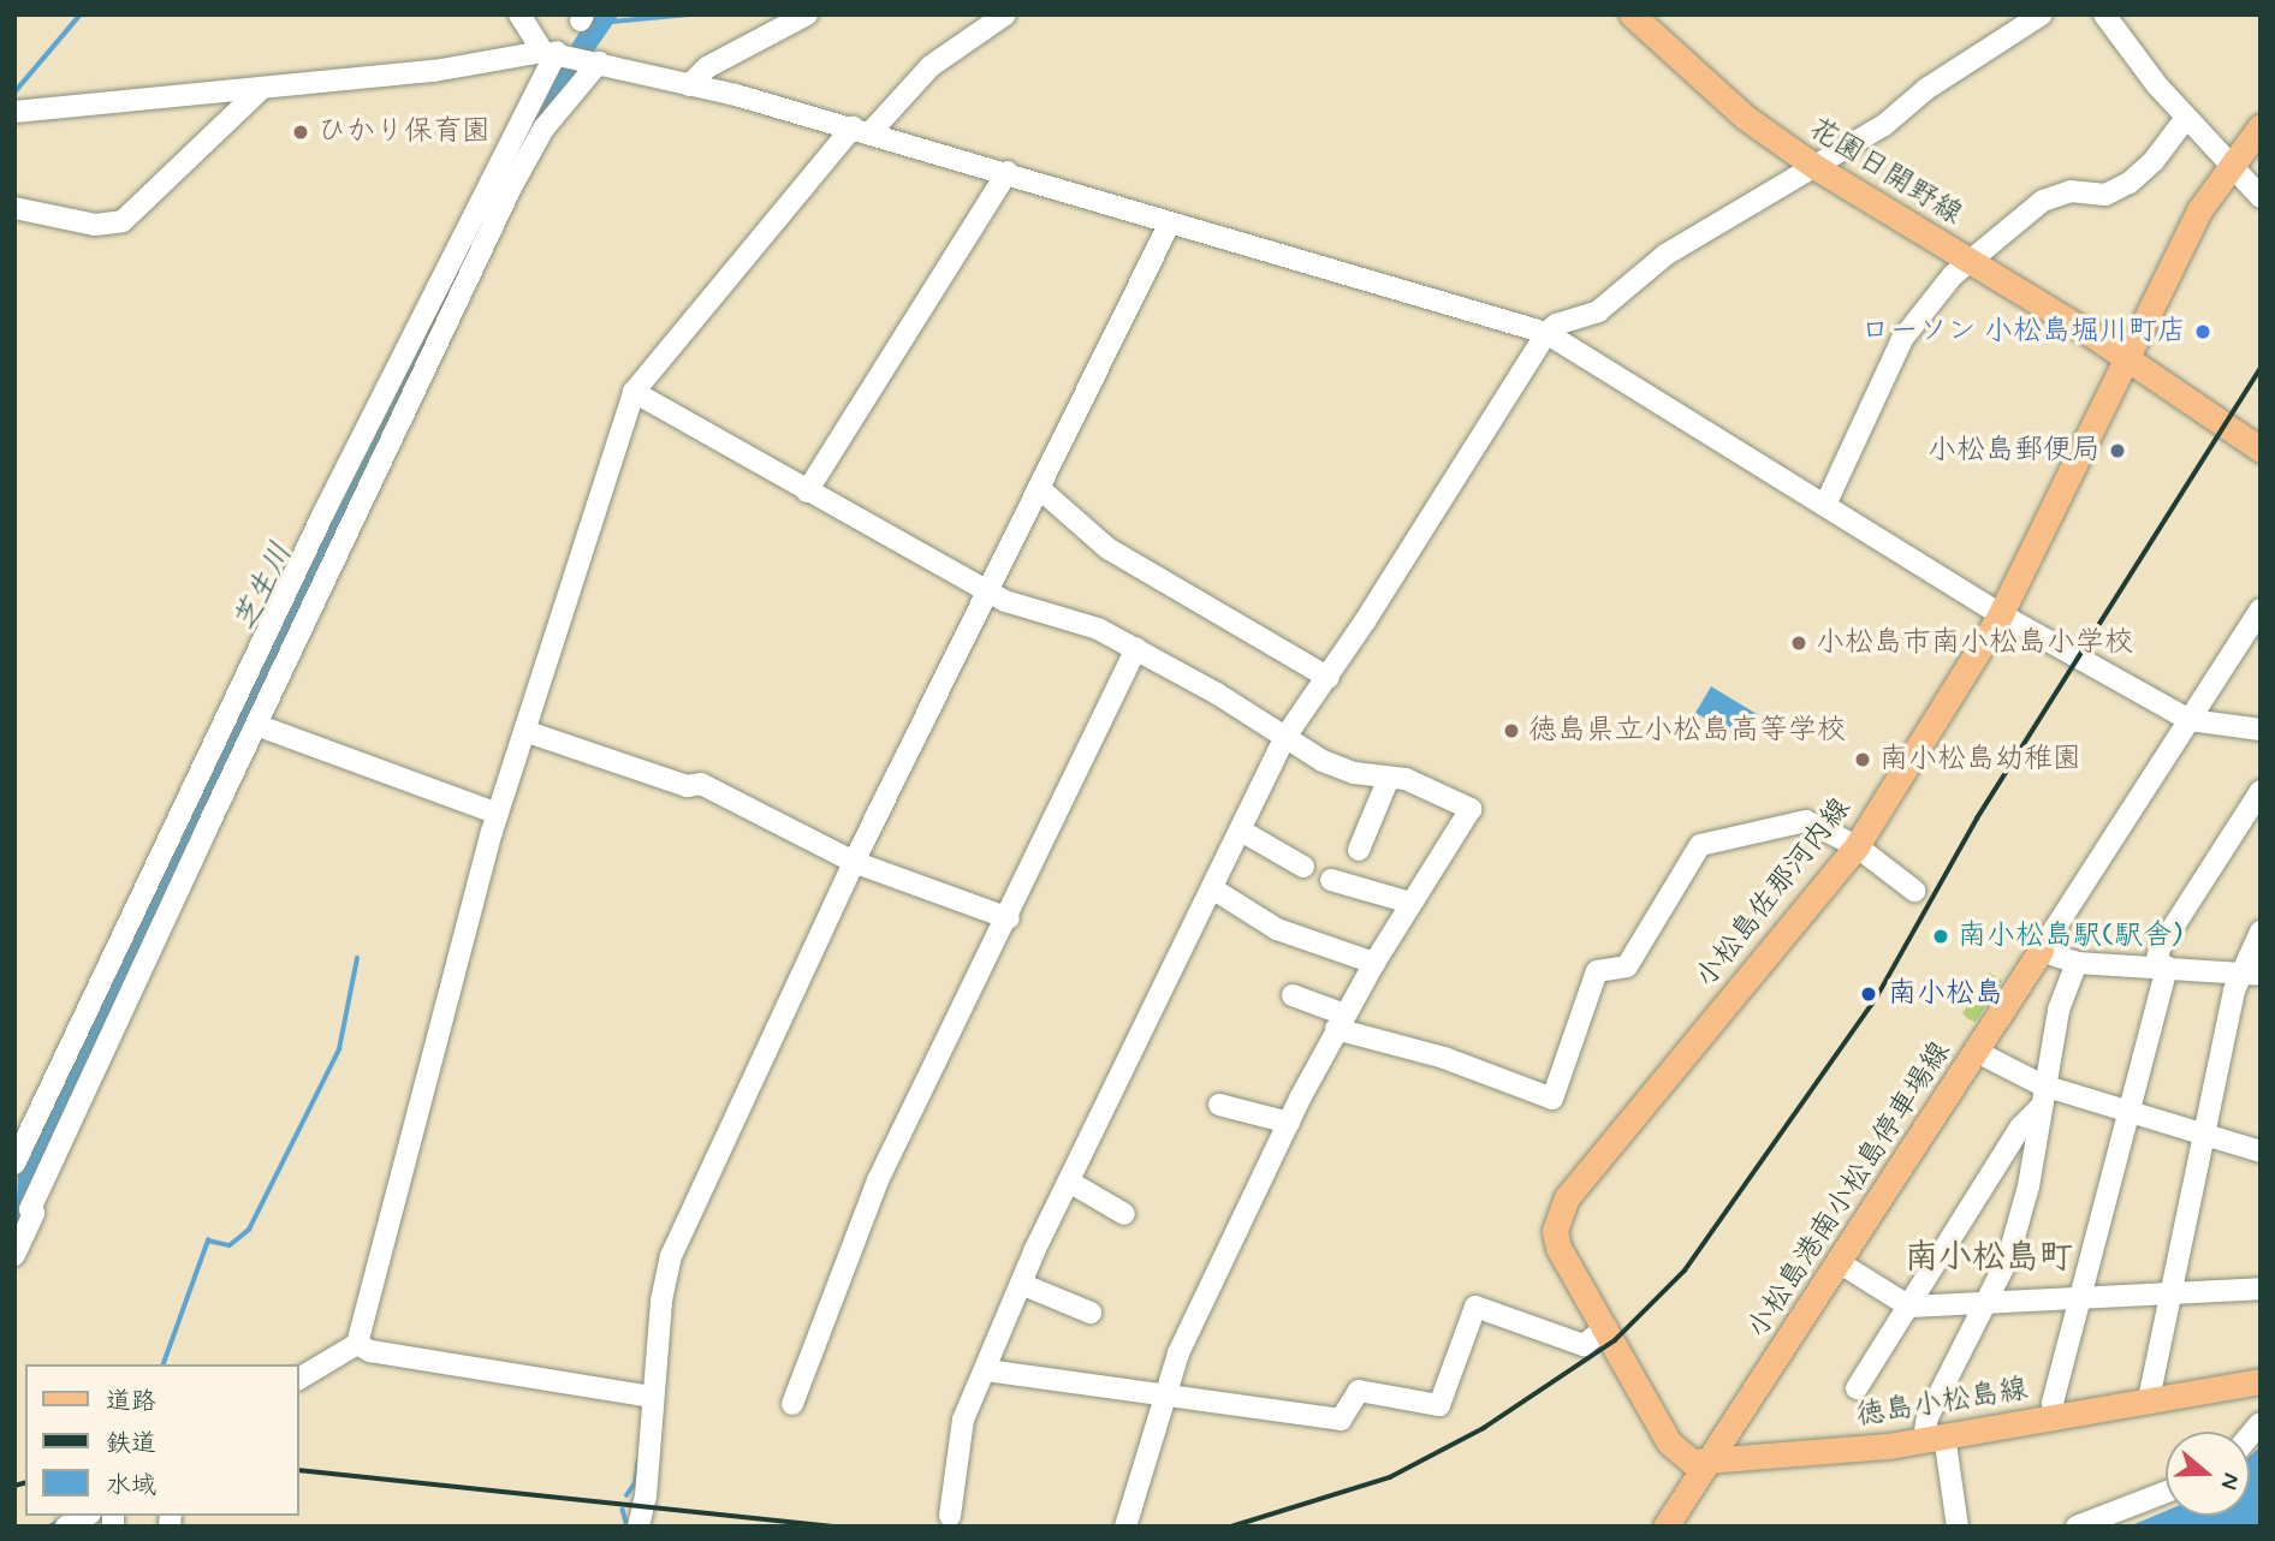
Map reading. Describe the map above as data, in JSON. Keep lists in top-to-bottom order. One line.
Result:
{"streets":{"main road":["花園日開野線","小松島佐那河内線","小松島港南小松島停車場線","徳島小松島線"]},"crossings":[["花園日開野線","小松島佐那河内線"],["小松島港南小松島停車場線","徳島小松島線"]],"districts":["南小松島町"],"water":["芝生川"],"places":["ひかり保育園","ローソン 小松島堀川町店","小松島郵便局","小松島市南小松島小学校","徳島県立小松島高等学校","南小松島幼稚園","南小松島駅(駅舎)","南小松島"],"legend":["道路","鉄道","水域"],"north":"right"}
